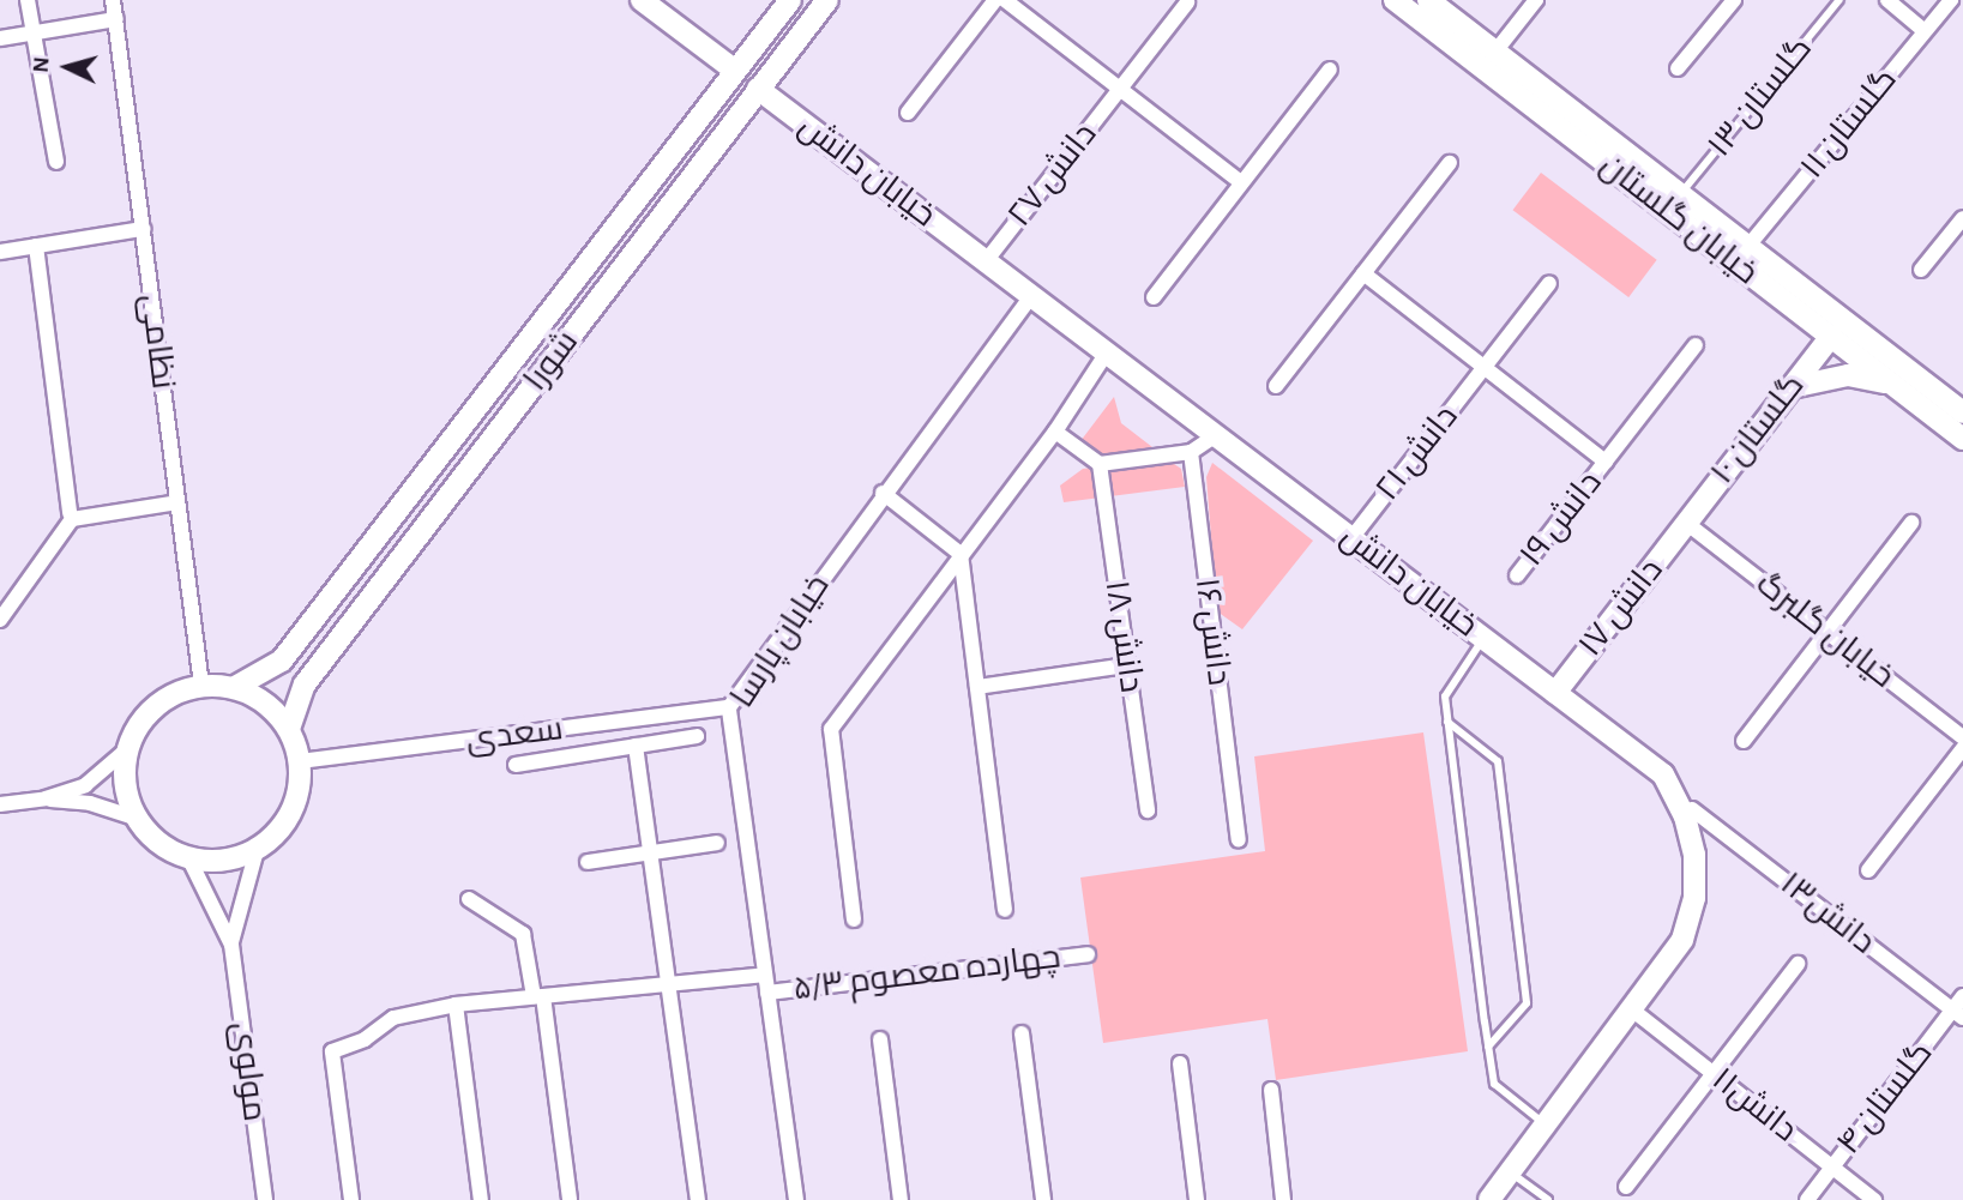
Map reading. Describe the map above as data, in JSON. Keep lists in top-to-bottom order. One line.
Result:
{"streets":{"street":["گلستان ۱۱","خیابان دانش","دانش ۲۷","خیابان گلستان","نظامی","شورا","گلستان ۱۰","دانش ۲۱","دانش ۱۹","دانش ۱۷","خیابان گلبرگ","دانش ۱۶","دانش ۱۸","خیابان پارسا","سعدی","دانش۱۳","چهارده معصوم ۵/۳","مولوی","گلستان ۴","دانش۱۱"],"lane":["گلستان ۱۳"]},"crossings":[["گلستان ۱۳","خیابان گلستان"],["گلستان ۱۱","خیابان گلستان"],["خیابان دانش","دانش ۲۷"],["خیابان دانش","شورا"],["خیابان دانش","دانش ۲۱"],["خیابان دانش","دانش ۱۷"],["خیابان دانش","خیابان پارسا"],["خیابان دانش","دانش۱۱"],["خیابان گلستان","گلستان ۱۰"],["نظامی","شورا"],["نظامی","سعدی"],["شورا","سعدی"],["گلستان ۱۰","دانش ۱۷"],["گلستان ۱۰","خیابان گلبرگ"],["دانش ۱۷","خیابان گلبرگ"],["خیابان پارسا","سعدی"],["خیابان پارسا","چهارده معصوم ۵/۳"],["دانش۱۳","گلستان ۴"],["گلستان ۴","دانش۱۱"]],"north":"left"}
